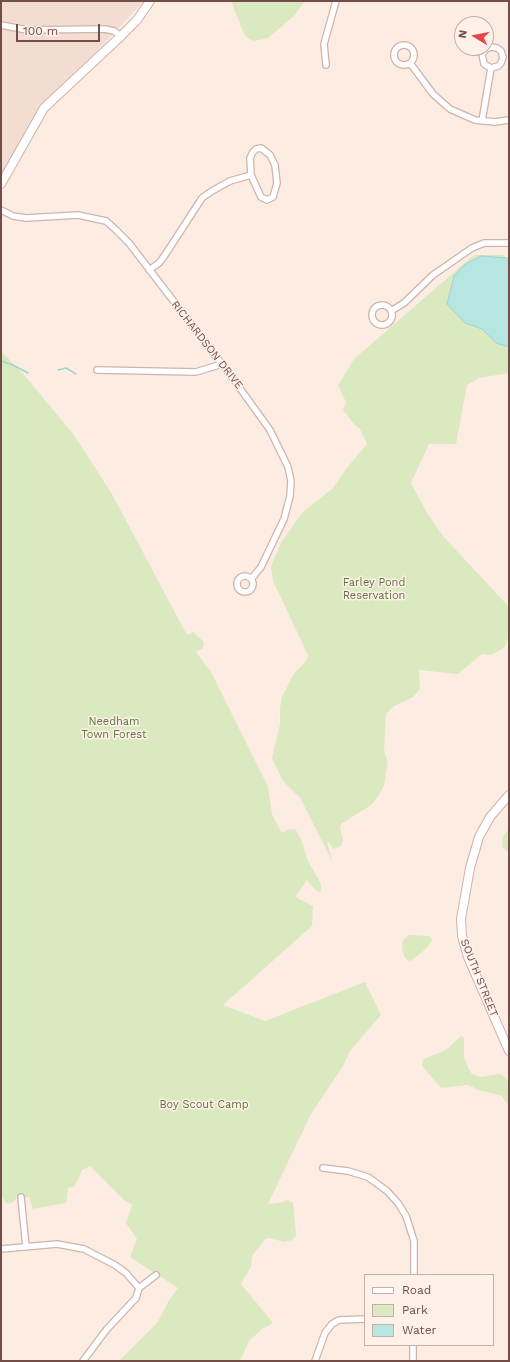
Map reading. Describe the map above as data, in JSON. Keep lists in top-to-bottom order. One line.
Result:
{"streets":{"street":["RICHARDSON DRIVE","SOUTH STREET"]},"parks":["Farley Pond Reservation","Needham Town Forest","Boy Scout Camp"],"legend":["Road","Park","Water"],"scale_bar":"100 m","north":"left"}
